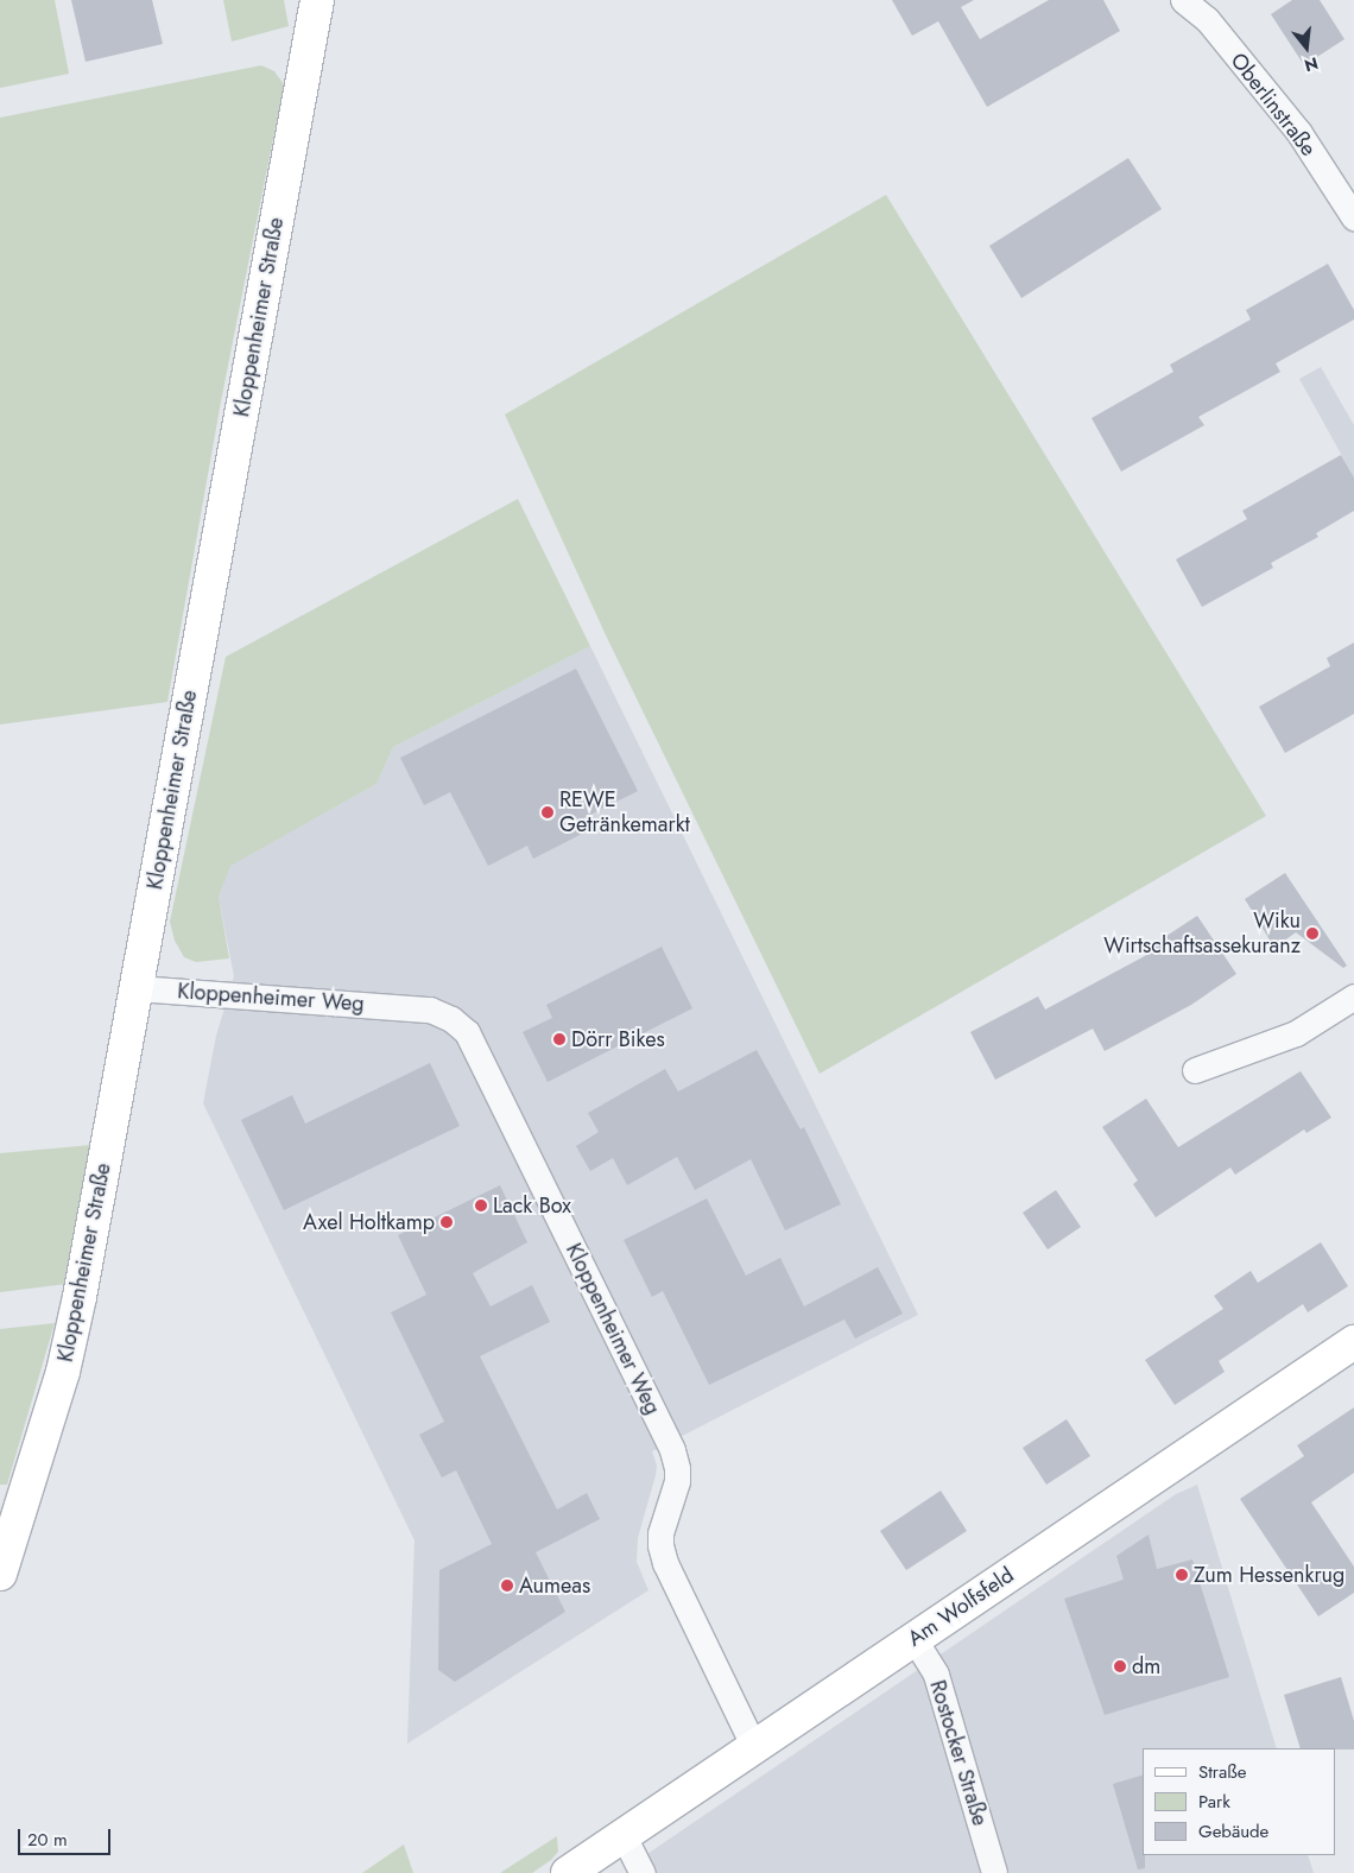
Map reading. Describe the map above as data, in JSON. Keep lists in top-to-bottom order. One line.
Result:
{"streets":{"street":["Oberlinstraße","Kloppenheimer Straße","Kloppenheimer Weg","Am Wolfsfeld","Rostocker Straße"]},"crossings":[["Kloppenheimer Straße","Kloppenheimer Weg"],["Kloppenheimer Weg","Am Wolfsfeld"],["Am Wolfsfeld","Rostocker Straße"]],"places":["REWE Getränkemarkt","Wiku Wirtschaftsassekuranz","Dörr Bikes","Lack Box","Axel Holtkamp","Zum Hessenkrug","Aumeas","dm"],"legend":["Straße","Park","Gebäude"],"scale_bar":"20 m","north":"bottom"}
